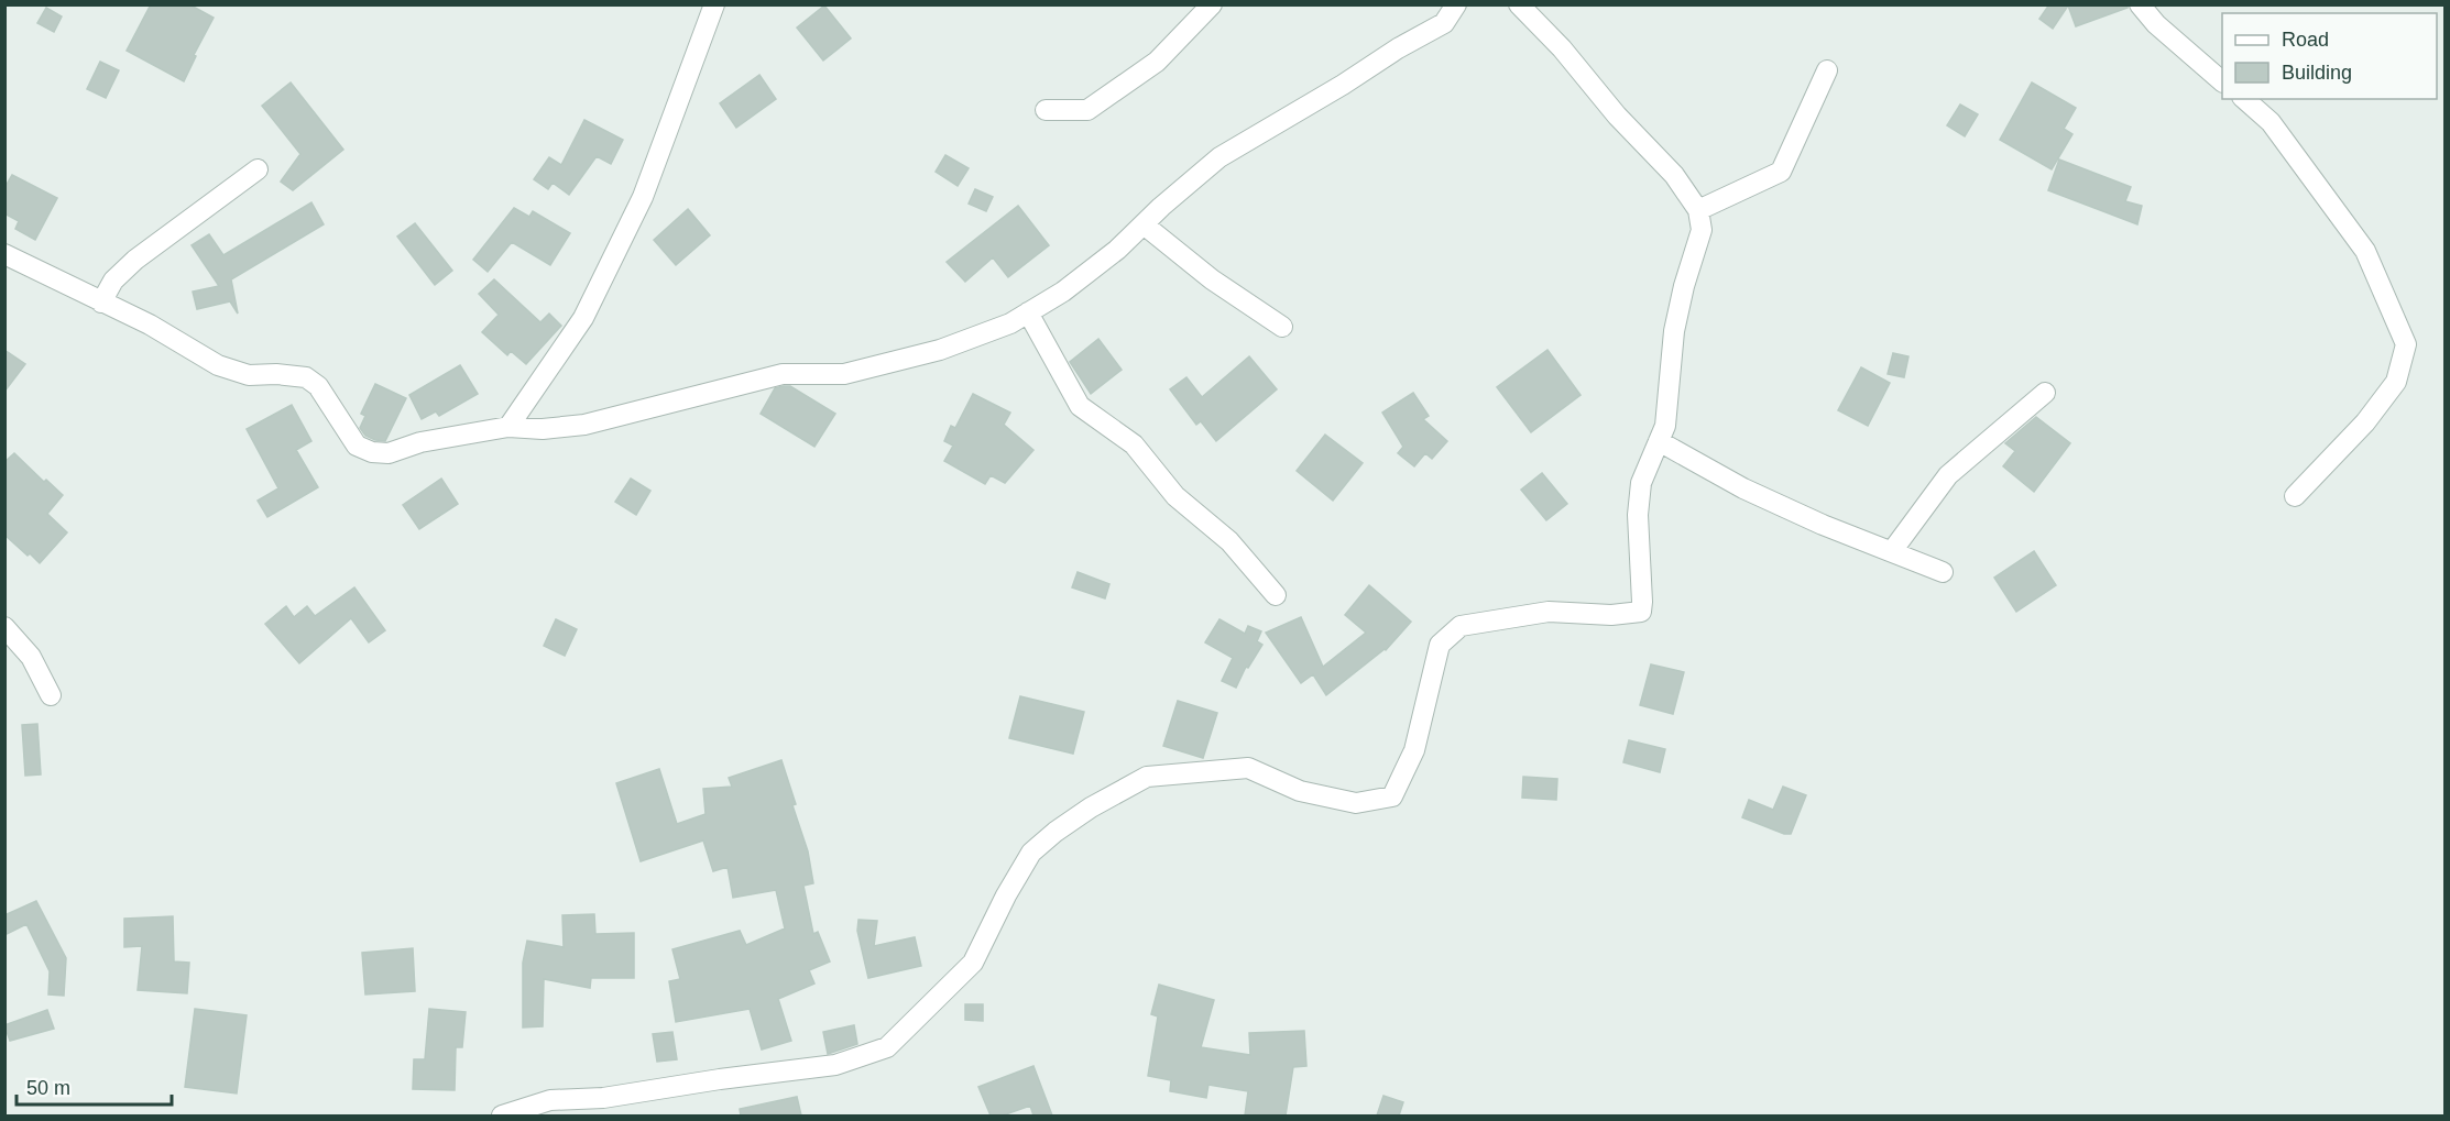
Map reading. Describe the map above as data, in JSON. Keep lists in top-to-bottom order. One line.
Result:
{"legend":["Road","Building"],"scale_bar":"50 m"}
